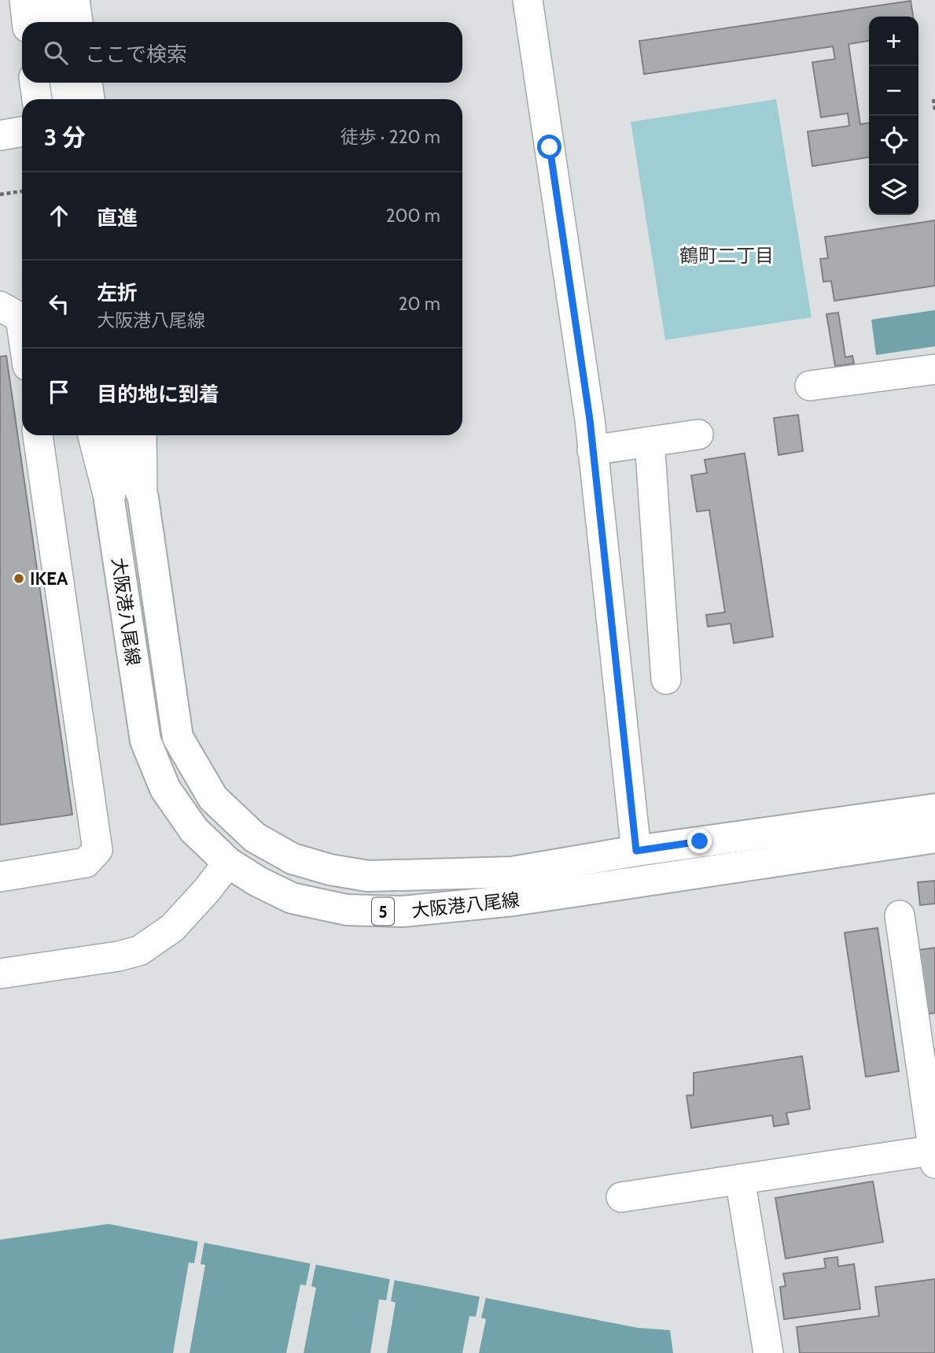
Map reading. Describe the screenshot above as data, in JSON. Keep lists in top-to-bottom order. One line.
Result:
{"streets":{"main road":["大阪港八尾線","5"]},"districts":["鶴町二丁目"],"places":["IKEA"],"page":{"map_buttons":["+","−"],"search":"ここで検索","heading":["3 分","徒歩 · 220 m"],"list":[["直進","200 m"],["左折","大阪港八尾線","20 m"],"目的地に到着"]}}
